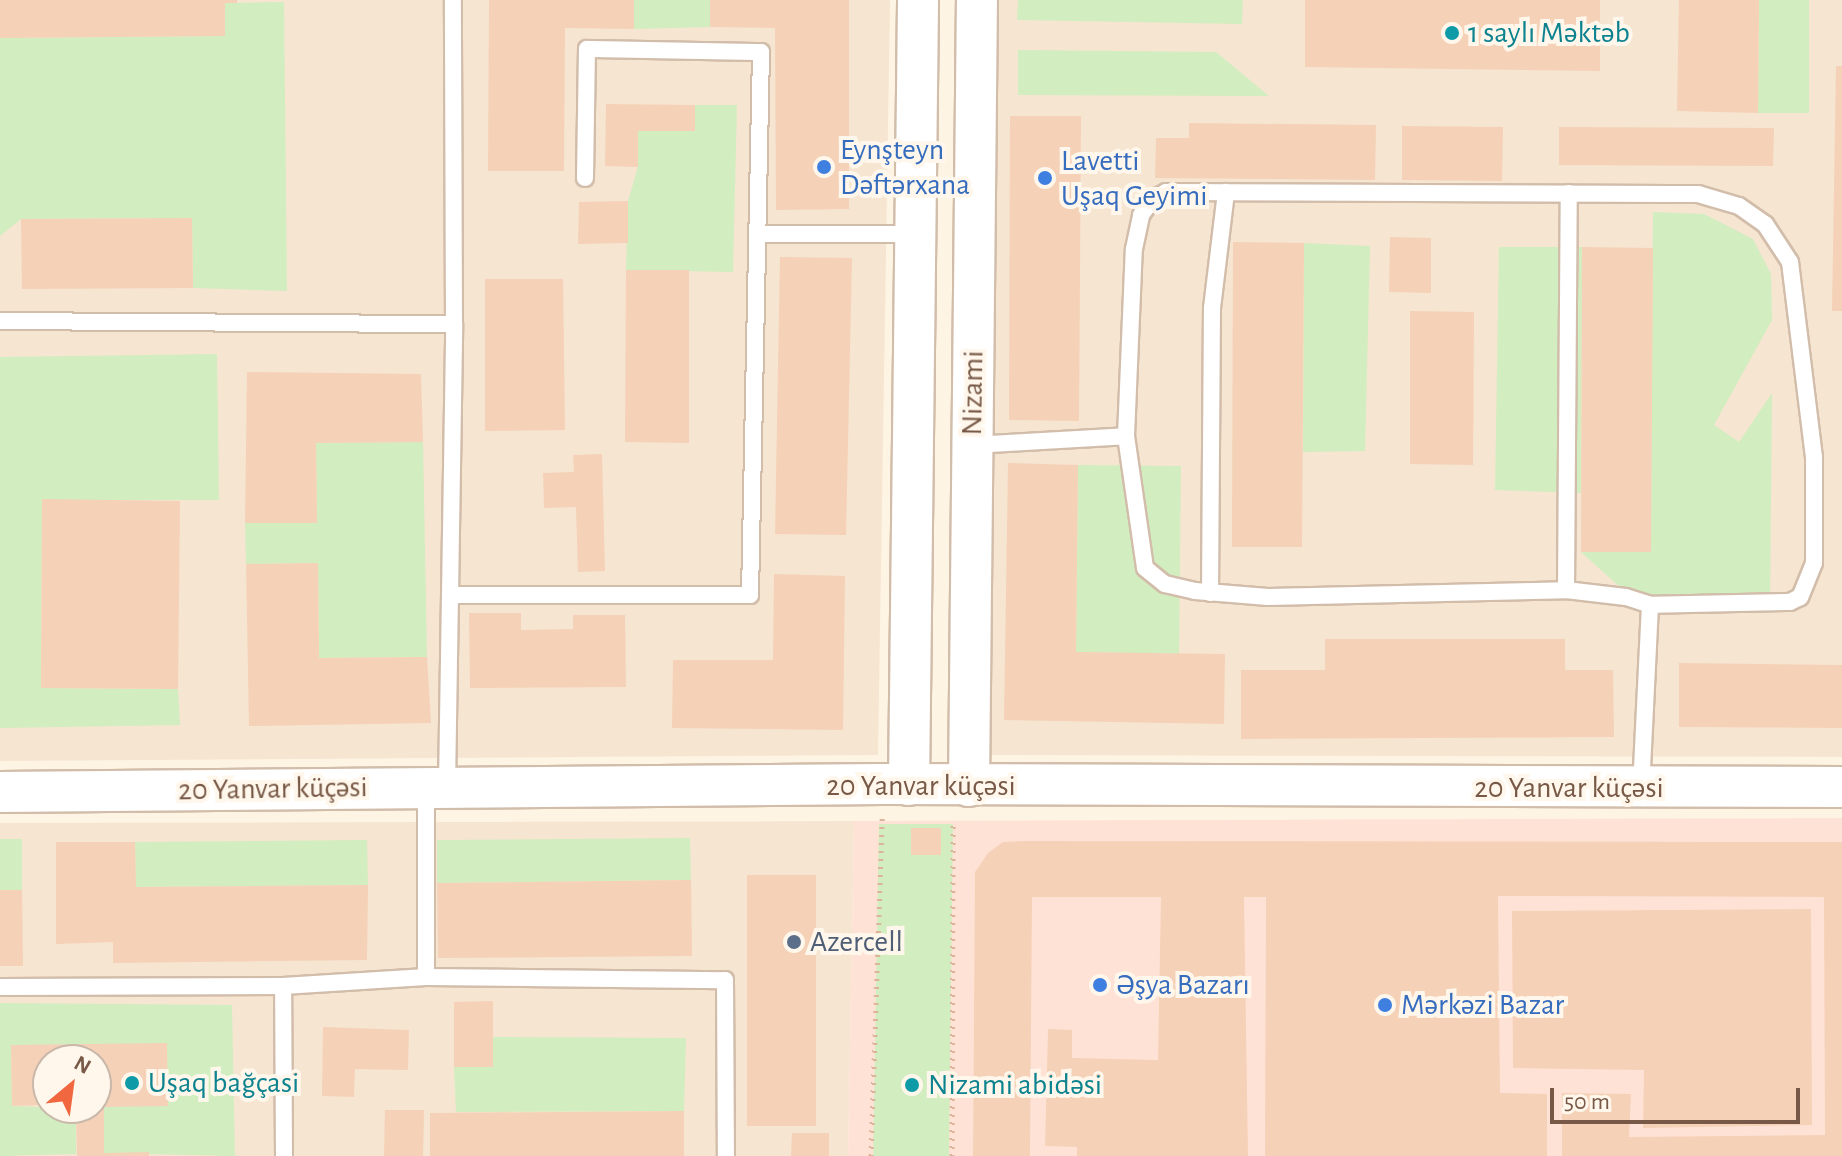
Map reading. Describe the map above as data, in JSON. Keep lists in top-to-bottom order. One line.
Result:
{"streets":{"street":["Nizami","20 Yanvar küçəsi"]},"crossings":[["Nizami","20 Yanvar küçəsi"]],"places":["1 saylı Məktəb","Eynşteyn Dəftərxana","Lavetti Uşaq Geyimi","Azercell","Əşya Bazarı","Mərkəzi Bazar","Uşaq bağçasi","Nizami abidәsi"],"scale_bar":"50 m","north":"top right"}
